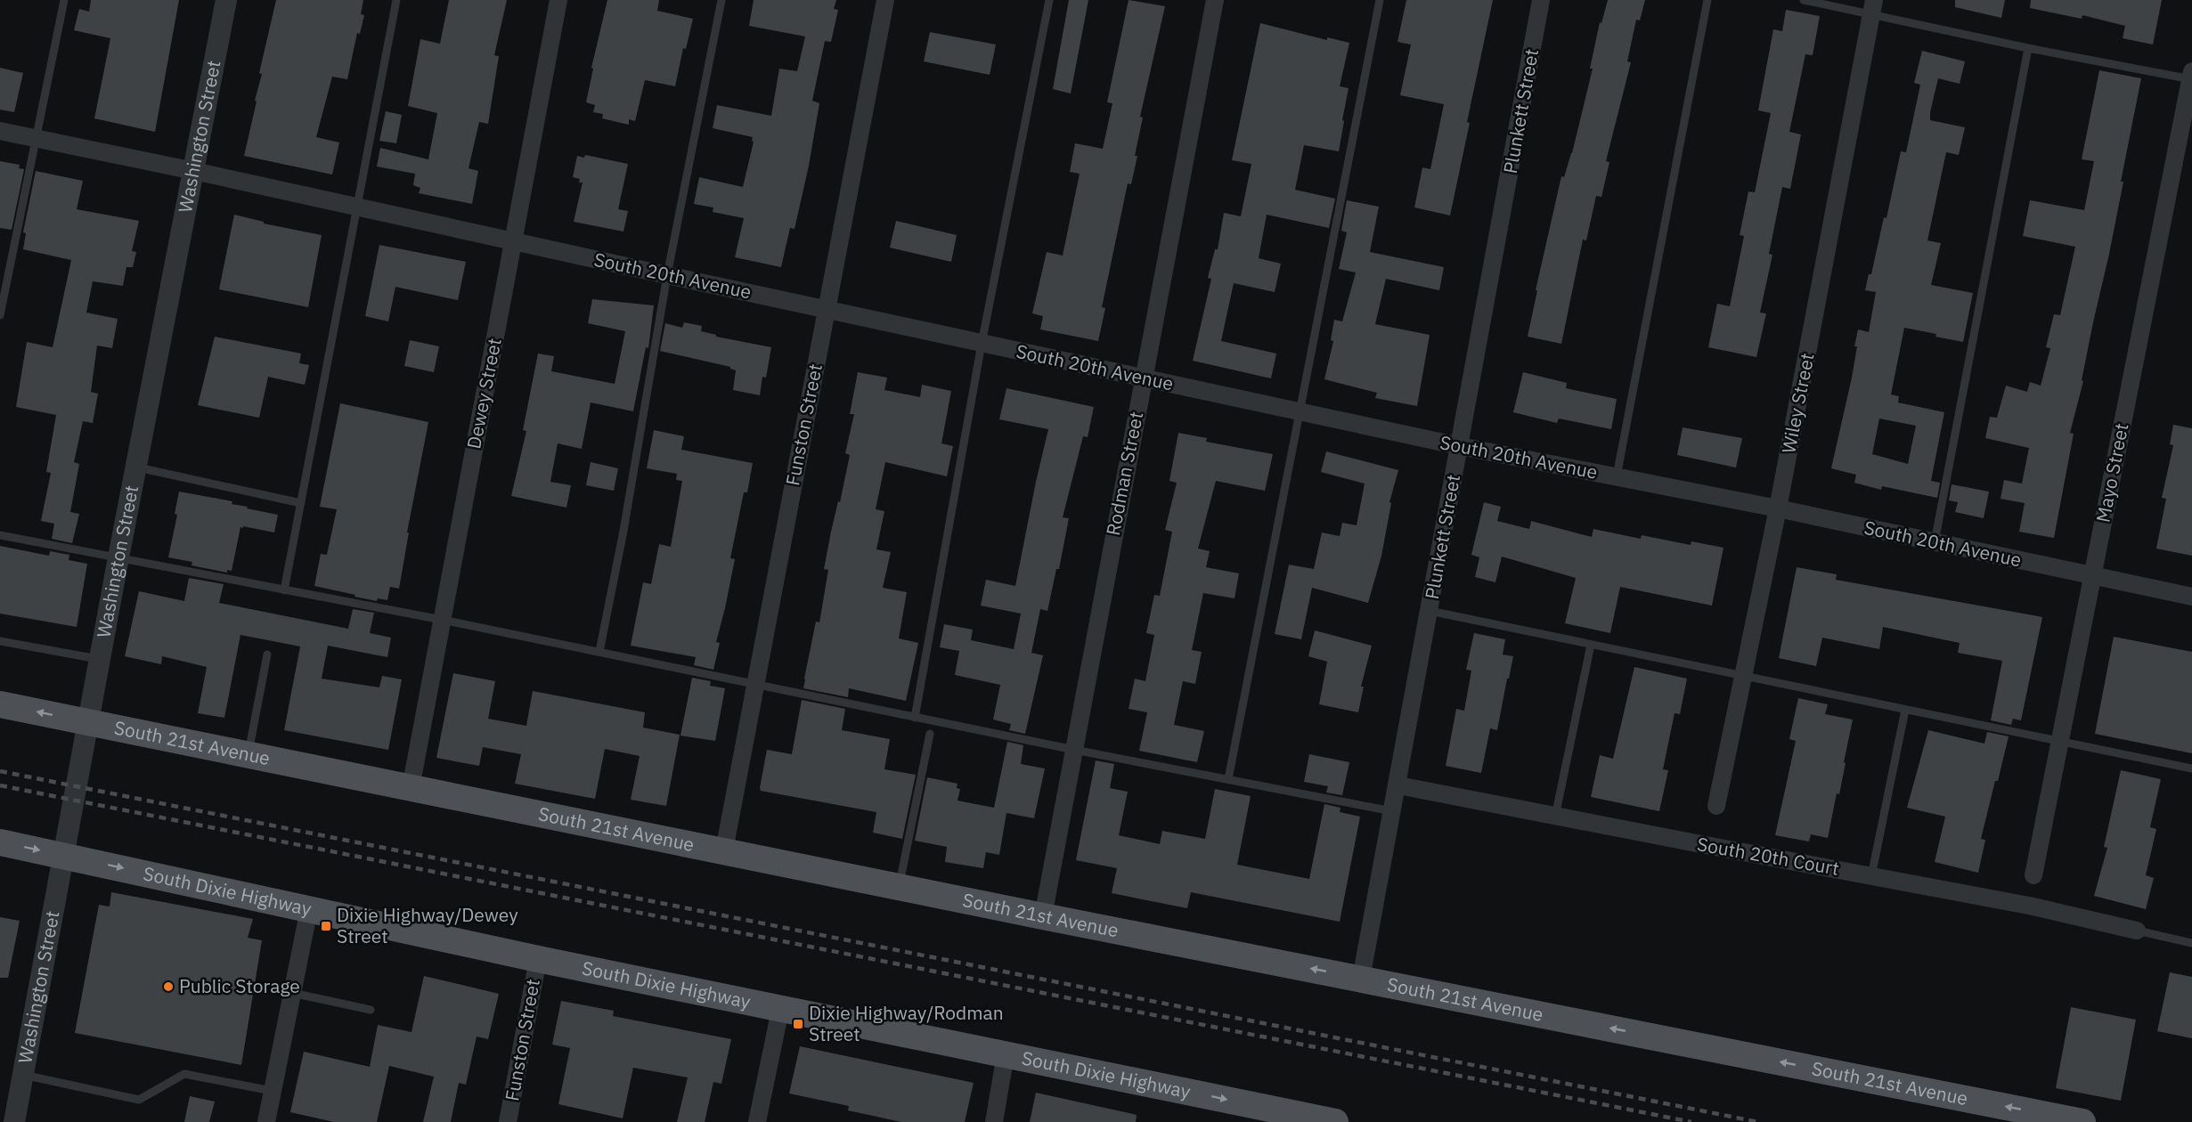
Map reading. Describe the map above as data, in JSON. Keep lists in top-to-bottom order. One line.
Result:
{"streets":{"main road":["South 21st Avenue","South Dixie Highway"],"street":["Plunkett Street","Washington Street","South 20th Avenue","Dewey Street","Wiley Street","Funston Street","Mayo Street","Rodman Street","South 20th Court"]},"crossings":[["Plunkett Street","South 20th Avenue"],["Plunkett Street","South 21st Avenue"],["Plunkett Street","South 20th Court"],["Washington Street","South 20th Avenue"],["Washington Street","South 21st Avenue"],["Washington Street","South Dixie Highway"],["South 20th Avenue","Dewey Street"],["South 20th Avenue","Wiley Street"],["South 20th Avenue","Funston Street"],["South 20th Avenue","Mayo Street"],["South 20th Avenue","Rodman Street"],["Dewey Street","South 21st Avenue"],["Funston Street","South 21st Avenue"],["Funston Street","South Dixie Highway"],["Rodman Street","South 21st Avenue"]],"one_way":["South 21st Avenue","South Dixie Highway"],"places":{"transit":["Dixie Highway/Dewey Street","Dixie Highway/Rodman Street"],"other":["Public Storage"]}}
